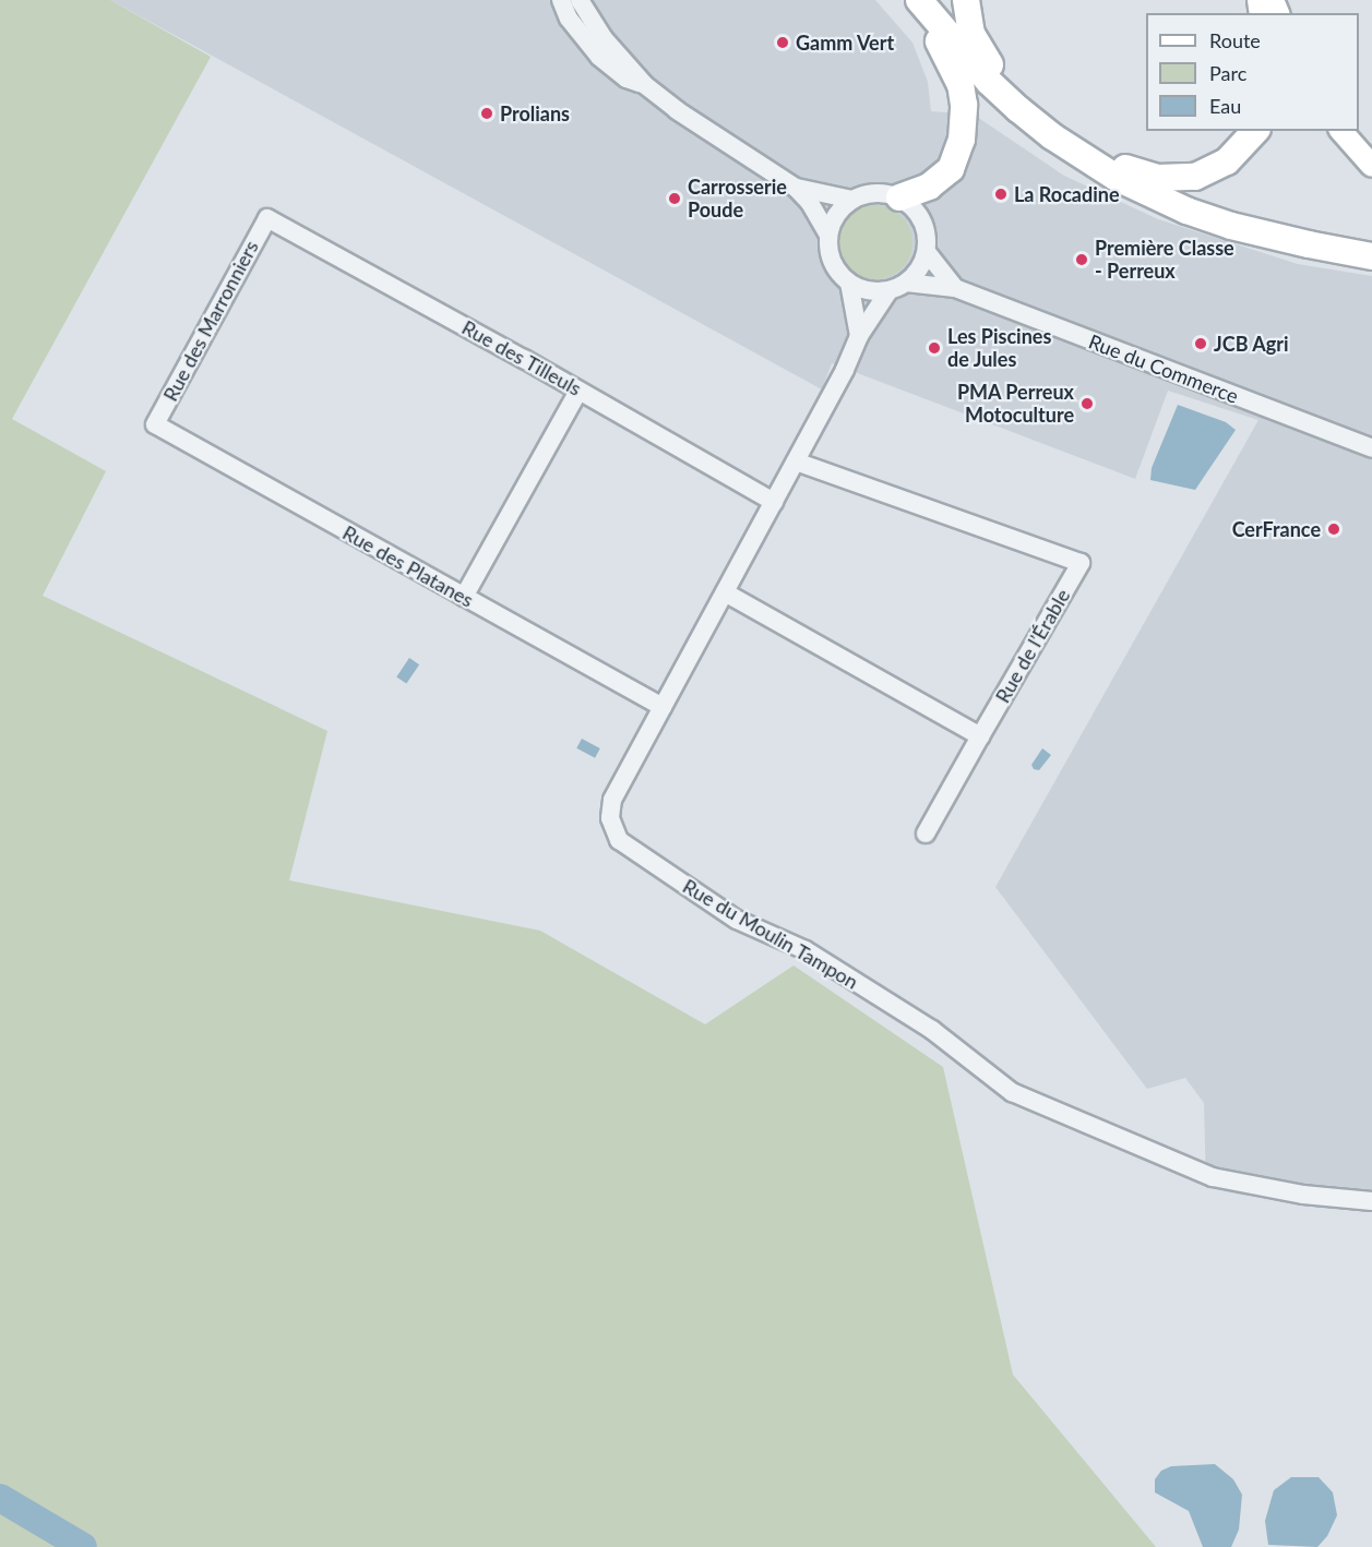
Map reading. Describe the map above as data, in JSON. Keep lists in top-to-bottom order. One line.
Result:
{"streets":{"street":["Rue des Marronniers","Rue des Tilleuls","Rue du Commerce","Rue des Platanes","Rue de l’Érable","Rue du Moulin Tampon"]},"crossings":[["Rue des Marronniers","Rue des Tilleuls"],["Rue des Marronniers","Rue des Platanes"],["Rue des Tilleuls","Rue du Moulin Tampon"],["Rue du Commerce","Rue du Moulin Tampon"],["Rue des Platanes","Rue du Moulin Tampon"],["Rue de l’Érable","Rue du Moulin Tampon"]],"places":["Gamm Vert","Prolians","La Rocadine","Carrosserie Poude","Première Classe - Perreux","JCB Agri","Les Piscines de Jules","PMA Perreux Motoculture","CerFrance"],"legend":["Route","Parc","Eau"]}
